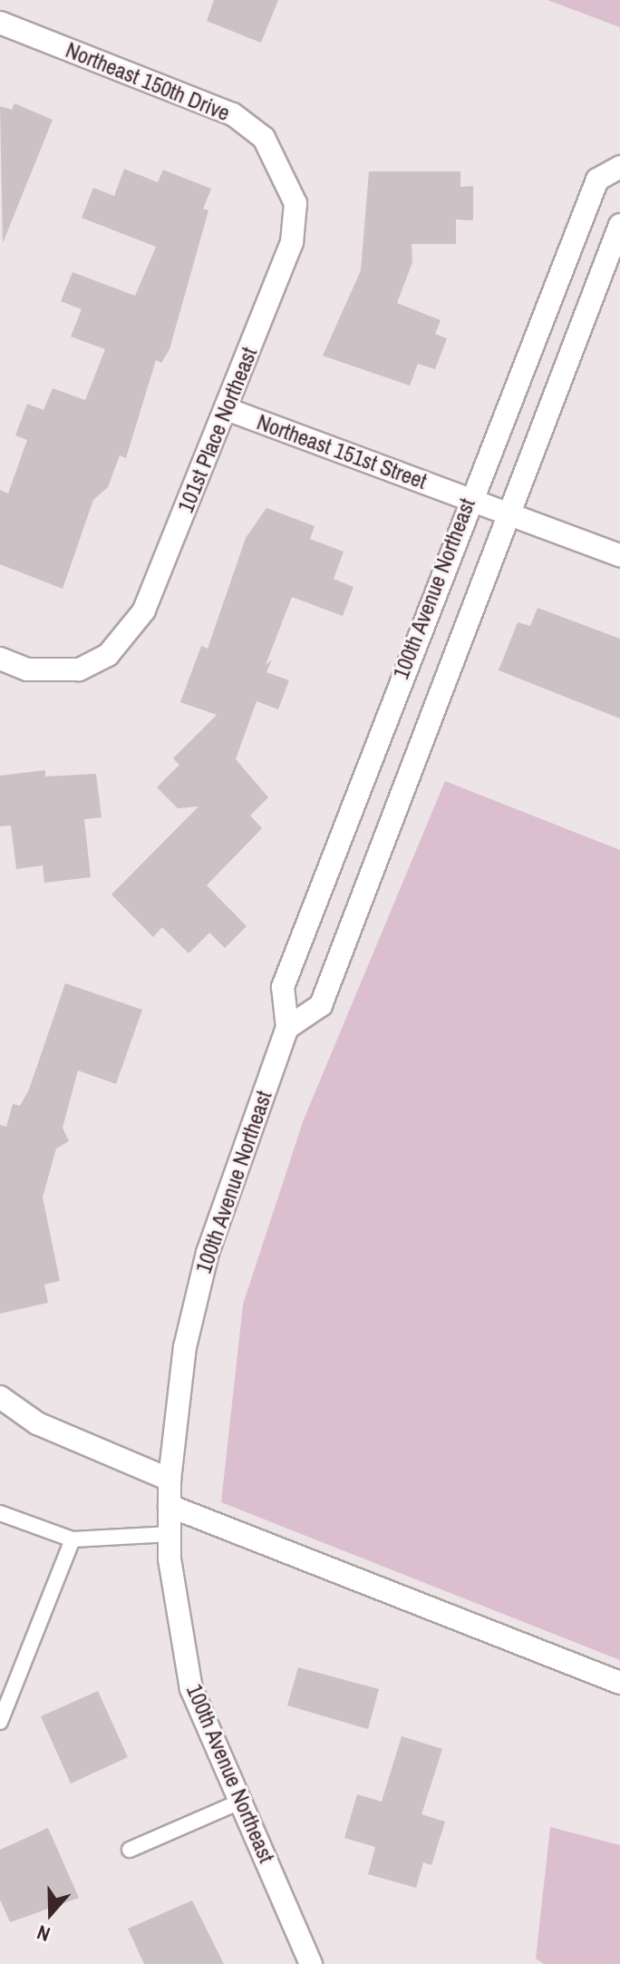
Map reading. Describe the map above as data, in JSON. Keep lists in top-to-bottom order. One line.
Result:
{"streets":{"main road":["Northeast 150th Drive","101st Place Northeast","Northeast 151st Street","100th Avenue Northeast"]},"crossings":[["Northeast 150th Drive","101st Place Northeast"],["101st Place Northeast","Northeast 151st Street"],["Northeast 151st Street","100th Avenue Northeast"]],"north":"bottom"}
